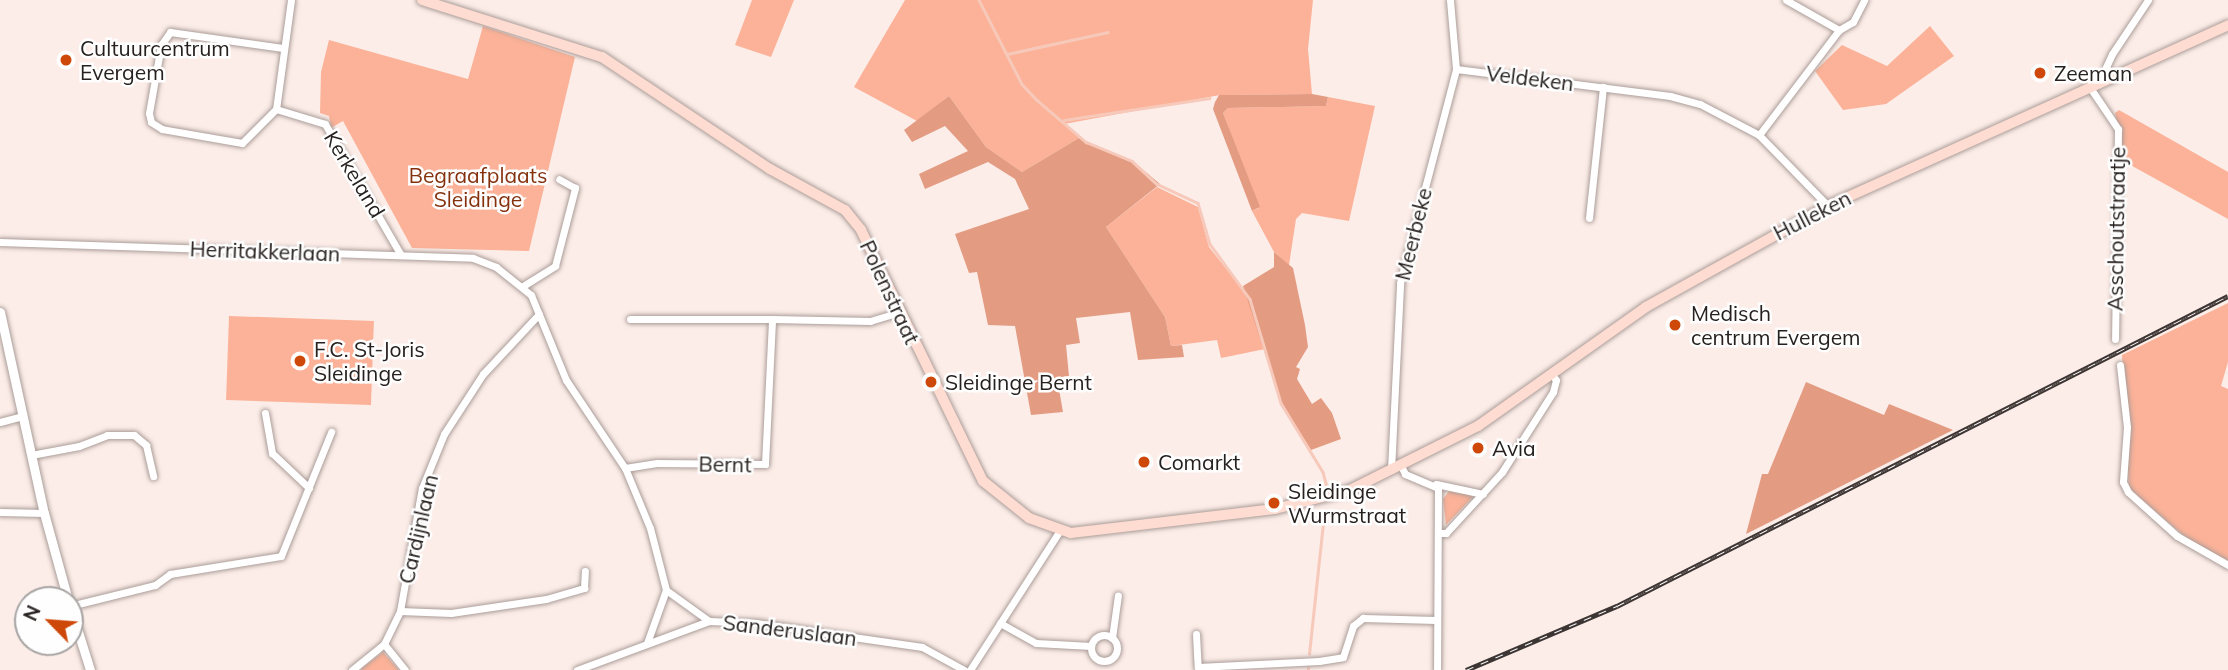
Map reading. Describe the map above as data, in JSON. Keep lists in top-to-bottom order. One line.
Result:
{"streets":{"main road":["Hulleken","Polenstraat"],"street":["Veldeken","Kerkeland","Asschoutstraatje","Meerbeke","Herritakkerlaan","Bernt","Cardijnlaan","Sanderuslaan"]},"crossings":[["Veldeken","Hulleken"],["Veldeken","Meerbeke"],["Kerkeland","Herritakkerlaan"],["Hulleken","Asschoutstraatje"],["Hulleken","Meerbeke"],["Hulleken","Polenstraat"],["Herritakkerlaan","Bernt"],["Herritakkerlaan","Cardijnlaan"]],"parks":["Begraafplaats Sleidinge"],"places":["Cultuurcentrum Evergem","Zeeman","Medisch centrum Evergem","F.C. St-Joris Sleidinge","Sleidinge Bernt","Avia","Comarkt","Sleidinge Wurmstraat"],"north":"top left"}
